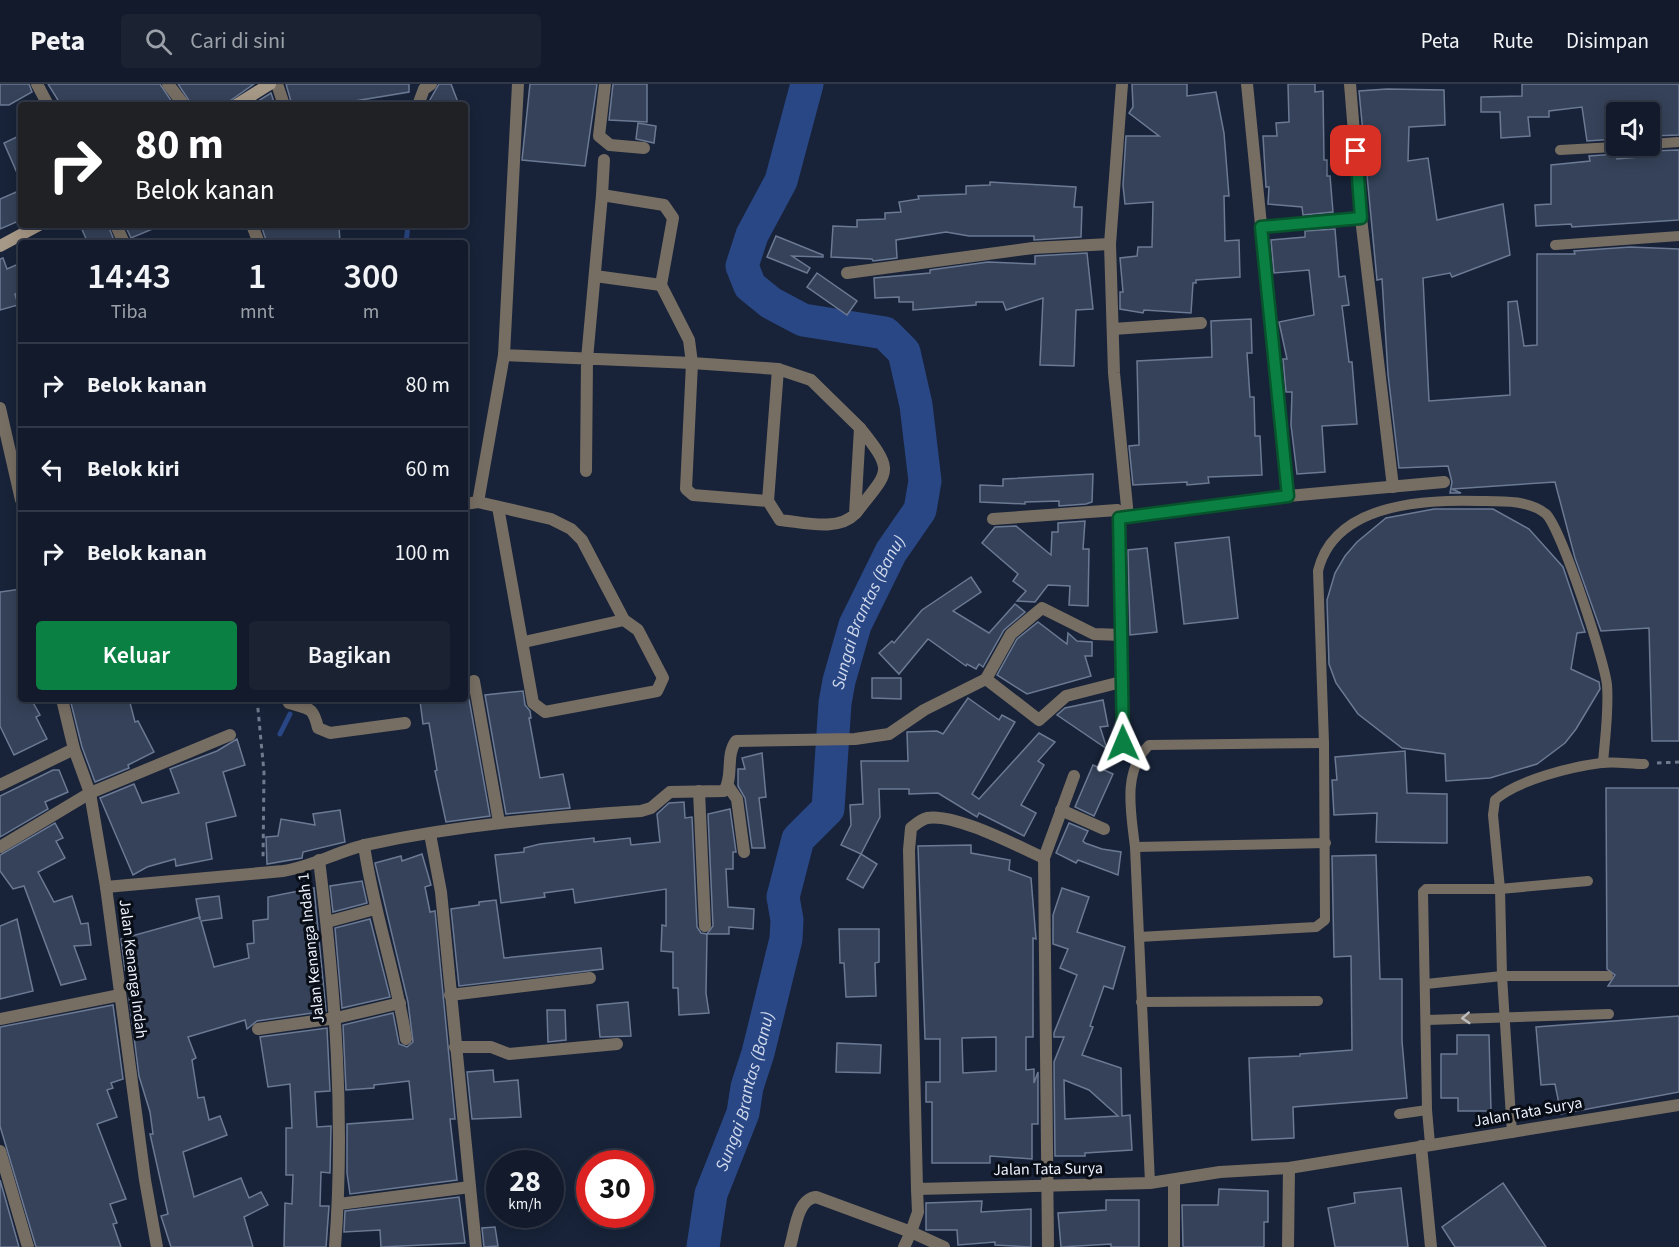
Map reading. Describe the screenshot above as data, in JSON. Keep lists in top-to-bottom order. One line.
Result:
{"streets":{"street":["Jalan Kenanga Indah 1","Jalan Kenanga Indah","Jalan Tata Surya"]},"crossings":[["Jalan Kenanga Indah 1","Jalan Kenanga Indah"]],"water":["Sungai Brantas (Banu)"],"page":{"header":"Peta","search":"Cari di sini","nav":["Peta","Rute","Disimpan"],"turn":["80 m","Belok kanan"],"eta":["14:43","Tiba","1","mnt","300","m"],"list":[{"name":"Belok kanan","value":"80 m"},{"name":"Belok kiri","value":"60 m"},{"name":"Belok kanan","value":"100 m"}],"buttons":["Keluar","Bagikan"],"speed":"28 km/h","limit":"30"}}
